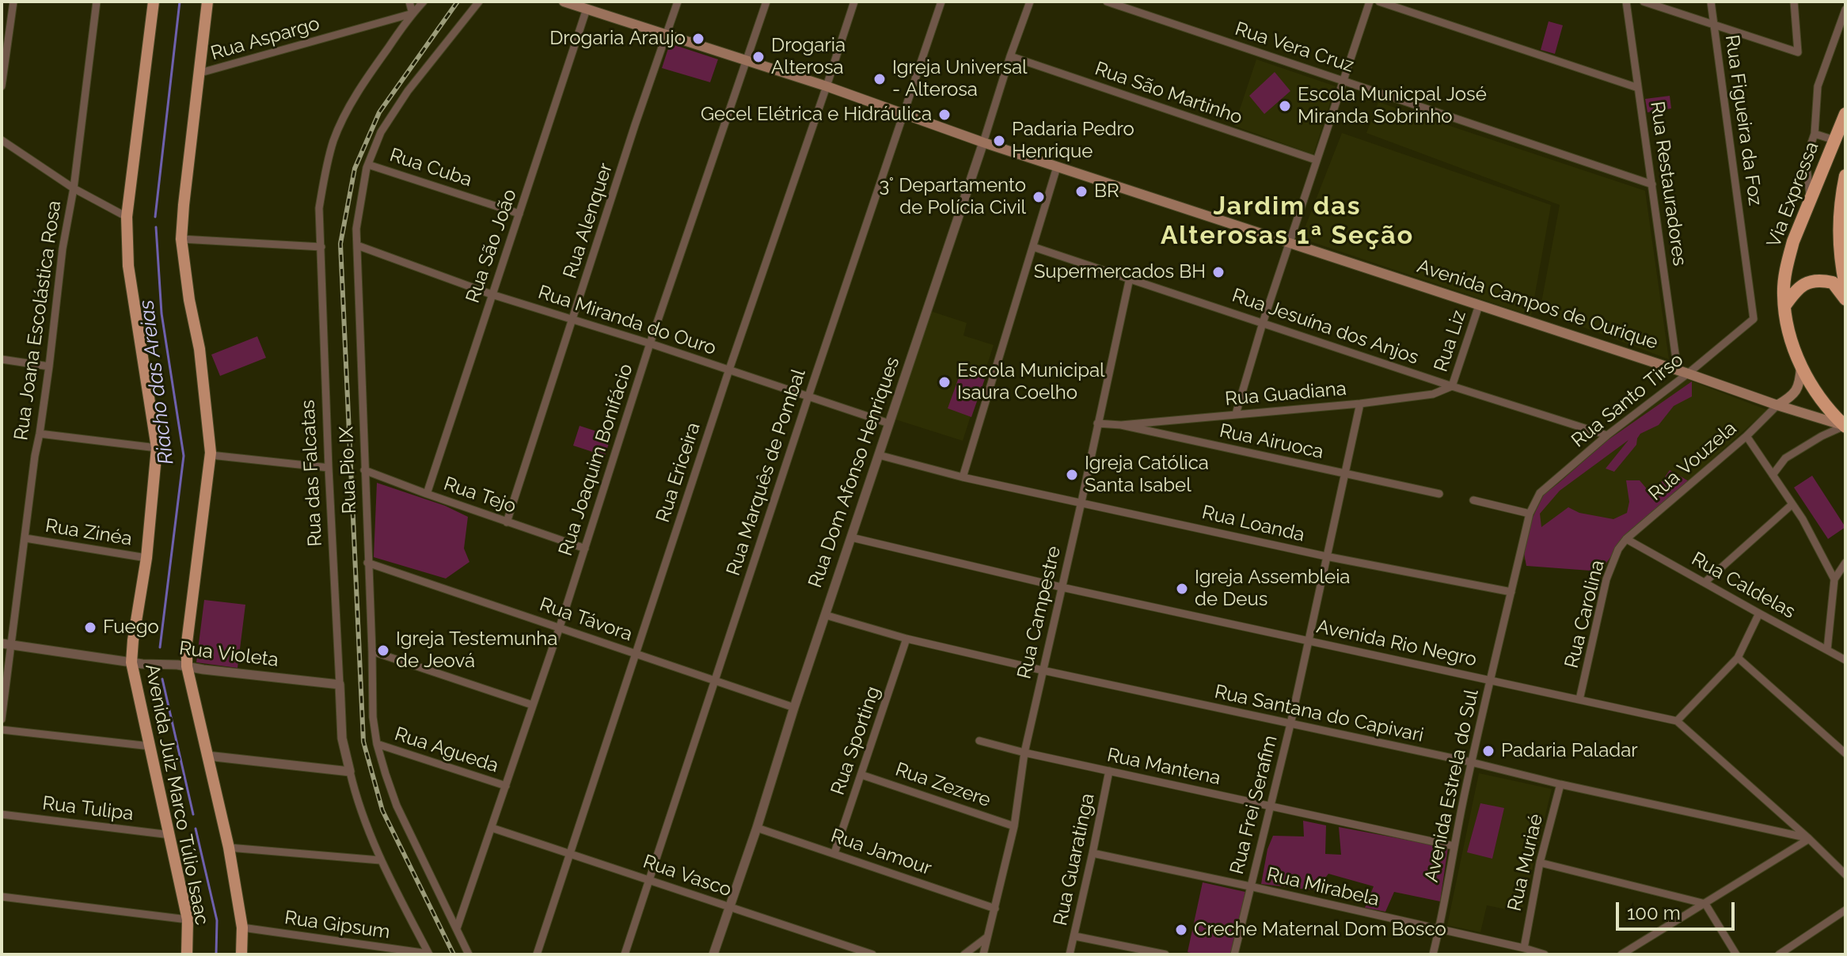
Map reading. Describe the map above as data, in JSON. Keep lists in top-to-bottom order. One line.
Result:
{"streets":{"highway":["Via Expressa"],"main road":["Avenida Campos de Ourique","Avenida Juiz Marco Túlio Isaac"],"street":["Rua Aspargo","Rua Vera Cruz","Rua São Martinho","Rua Figueira da Foz","Rua Cuba","Rua Restauradores","Rua Alenquer","Rua São João","Rua Joana Escolástica Rosa","Rua Miranda do Ouro","Rua Jesuína dos Anjos","Rua Liz","Rua Guadiana","Rua Santo Tirso","Rua Airuoca","Rua Joaquim Bonifácio","Rua Vouzela","Rua Pio IX","Rua Ericeira","Rua Marquês de Pombal","Rua Dom Afonso Henriques","Rua das Falcatas","Rua Tejo","Rua Loanda","Rua Zinéa","Rua Caldelas","Rua Campestre","Rua Carolina","Rua Távora","Avenida Rio Negro","Rua Violeta","Rua Santana do Capivari","Rua Sporting","Rua Agueda","Rua Mantena","Rua Zezere","Avenida Estrela do Sul","Rua Frei Serafim","Rua Tulipa","Rua Jamour","Rua Guaratinga","Rua Muriaé","Rua Vasco","Rua Mirabela","Rua Gipsum"]},"crossings":[["Rua Aspargo","Rua das Falcatas"],["Rua Aspargo","Avenida Juiz Marco Túlio Isaac"],["Rua Vera Cruz","Rua Restauradores"],["Rua São Martinho","Rua Dom Afonso Henriques"],["Rua Figueira da Foz","Rua Santo Tirso"],["Rua Cuba","Rua São João"],["Rua Cuba","Rua Pio IX"],["Rua Restauradores","Avenida Campos de Ourique"],["Rua Restauradores","Rua Santo Tirso"],["Via Expressa","Avenida Campos de Ourique"],["Rua Alenquer","Avenida Campos de Ourique"],["Rua Alenquer","Rua Miranda do Ouro"],["Rua Alenquer","Rua Tejo"],["Rua São João","Avenida Campos de Ourique"],["Rua São João","Rua Miranda do Ouro"],["Rua São João","Rua Tejo"],["Avenida Campos de Ourique","Rua Liz"],["Avenida Campos de Ourique","Rua Santo Tirso"],["Avenida Campos de Ourique","Rua Joaquim Bonifácio"],["Avenida Campos de Ourique","Rua Vouzela"],["Avenida Campos de Ourique","Rua Ericeira"],["Avenida Campos de Ourique","Rua Marquês de Pombal"],["Avenida Campos de Ourique","Rua Dom Afonso Henriques"],["Rua Joana Escolástica Rosa","Rua Zinéa"],["Rua Joana Escolástica Rosa","Rua Violeta"],["Rua Miranda do Ouro","Rua Joaquim Bonifácio"],["Rua Miranda do Ouro","Rua Pio IX"],["Rua Miranda do Ouro","Rua Ericeira"],["Rua Miranda do Ouro","Rua Marquês de Pombal"],["Rua Miranda do Ouro","Rua Dom Afonso Henriques"],["Rua Jesuína dos Anjos","Rua Liz"],["Rua Jesuína dos Anjos","Rua Guadiana"],["Rua Jesuína dos Anjos","Rua Santo Tirso"],["Rua Jesuína dos Anjos","Rua Campestre"],["Rua Liz","Rua Guadiana"],["Rua Guadiana","Rua Airuoca"],["Rua Guadiana","Rua Frei Serafim"],["Rua Santo Tirso","Avenida Estrela do Sul"],["Rua Airuoca","Rua Campestre"],["Rua Airuoca","Rua Frei Serafim"],["Rua Joaquim Bonifácio","Rua Pio IX"],["Rua Joaquim Bonifácio","Rua Tejo"],["Rua Joaquim Bonifácio","Rua Távora"],["Rua Joaquim Bonifácio","Rua Agueda"],["Rua Joaquim Bonifácio","Rua Vasco"],["Rua Vouzela","Rua Caldelas"],["Rua Vouzela","Rua Carolina"],["Rua Pio IX","Rua Tejo"],["Rua Pio IX","Rua Távora"],["Rua Pio IX","Rua Agueda"],["Rua Ericeira","Rua Távora"],["Rua Ericeira","Rua Vasco"],["Rua Marquês de Pombal","Rua Távora"],["Rua Marquês de Pombal","Rua Vasco"],["Rua Dom Afonso Henriques","Rua Loanda"],["Rua Dom Afonso Henriques","Rua Távora"],["Rua Dom Afonso Henriques","Avenida Rio Negro"],["Rua Dom Afonso Henriques","Rua Santana do Capivari"],["Rua Dom Afonso Henriques","Rua Jamour"],["Rua Dom Afonso Henriques","Rua Vasco"],["Rua das Falcatas","Rua Violeta"],["Rua das Falcatas","Rua Gipsum"],["Rua Loanda","Rua Campestre"],["Rua Loanda","Avenida Estrela do Sul"],["Rua Loanda","Rua Frei Serafim"],["Rua Zinéa","Avenida Juiz Marco Túlio Isaac"],["Rua Caldelas","Rua Carolina"],["Rua Campestre","Avenida Rio Negro"],["Rua Campestre","Rua Santana do Capivari"],["Rua Campestre","Rua Mantena"],["Rua Campestre","Rua Zezere"],["Rua Campestre","Rua Jamour"],["Rua Carolina","Avenida Rio Negro"],["Avenida Rio Negro","Rua Santana do Capivari"],["Avenida Rio Negro","Avenida Estrela do Sul"],["Avenida Rio Negro","Rua Frei Serafim"],["Rua Violeta","Avenida Juiz Marco Túlio Isaac"],["Rua Santana do Capivari","Rua Sporting"],["Rua Santana do Capivari","Avenida Estrela do Sul"],["Rua Santana do Capivari","Rua Frei Serafim"],["Rua Santana do Capivari","Rua Muriaé"],["Rua Sporting","Rua Zezere"],["Rua Sporting","Rua Jamour"],["Rua Mantena","Avenida Estrela do Sul"],["Rua Mantena","Rua Frei Serafim"],["Rua Mantena","Rua Guaratinga"],["Avenida Estrela do Sul","Rua Mirabela"],["Avenida Juiz Marco Túlio Isaac","Rua Tulipa"],["Avenida Juiz Marco Túlio Isaac","Rua Gipsum"],["Rua Frei Serafim","Rua Mirabela"],["Rua Guaratinga","Rua Mirabela"],["Rua Muriaé","Rua Mirabela"]],"districts":["Jardim das Alterosas 1ª Seção"],"water":["Riacho das Areias"],"places":["Drogaria Araujo","Drogaria Alterosa","Igreja Universal - Alterosa","Escola Municpal José Miranda Sobrinho","Gecel Elétrica e Hidráulica","Padaria Pedro Henrique","BR","3° Departamento de Polícia Civil","Supermercados BH","Escola Municipal Isaura Coelho","Igreja Católica Santa Isabel","Igreja Assembleia de Deus","Fuego","Igreja Testemunha de Jeová","Padaria Paladar","Creche Maternal Dom Bosco"],"scale_bar":"100 m"}
